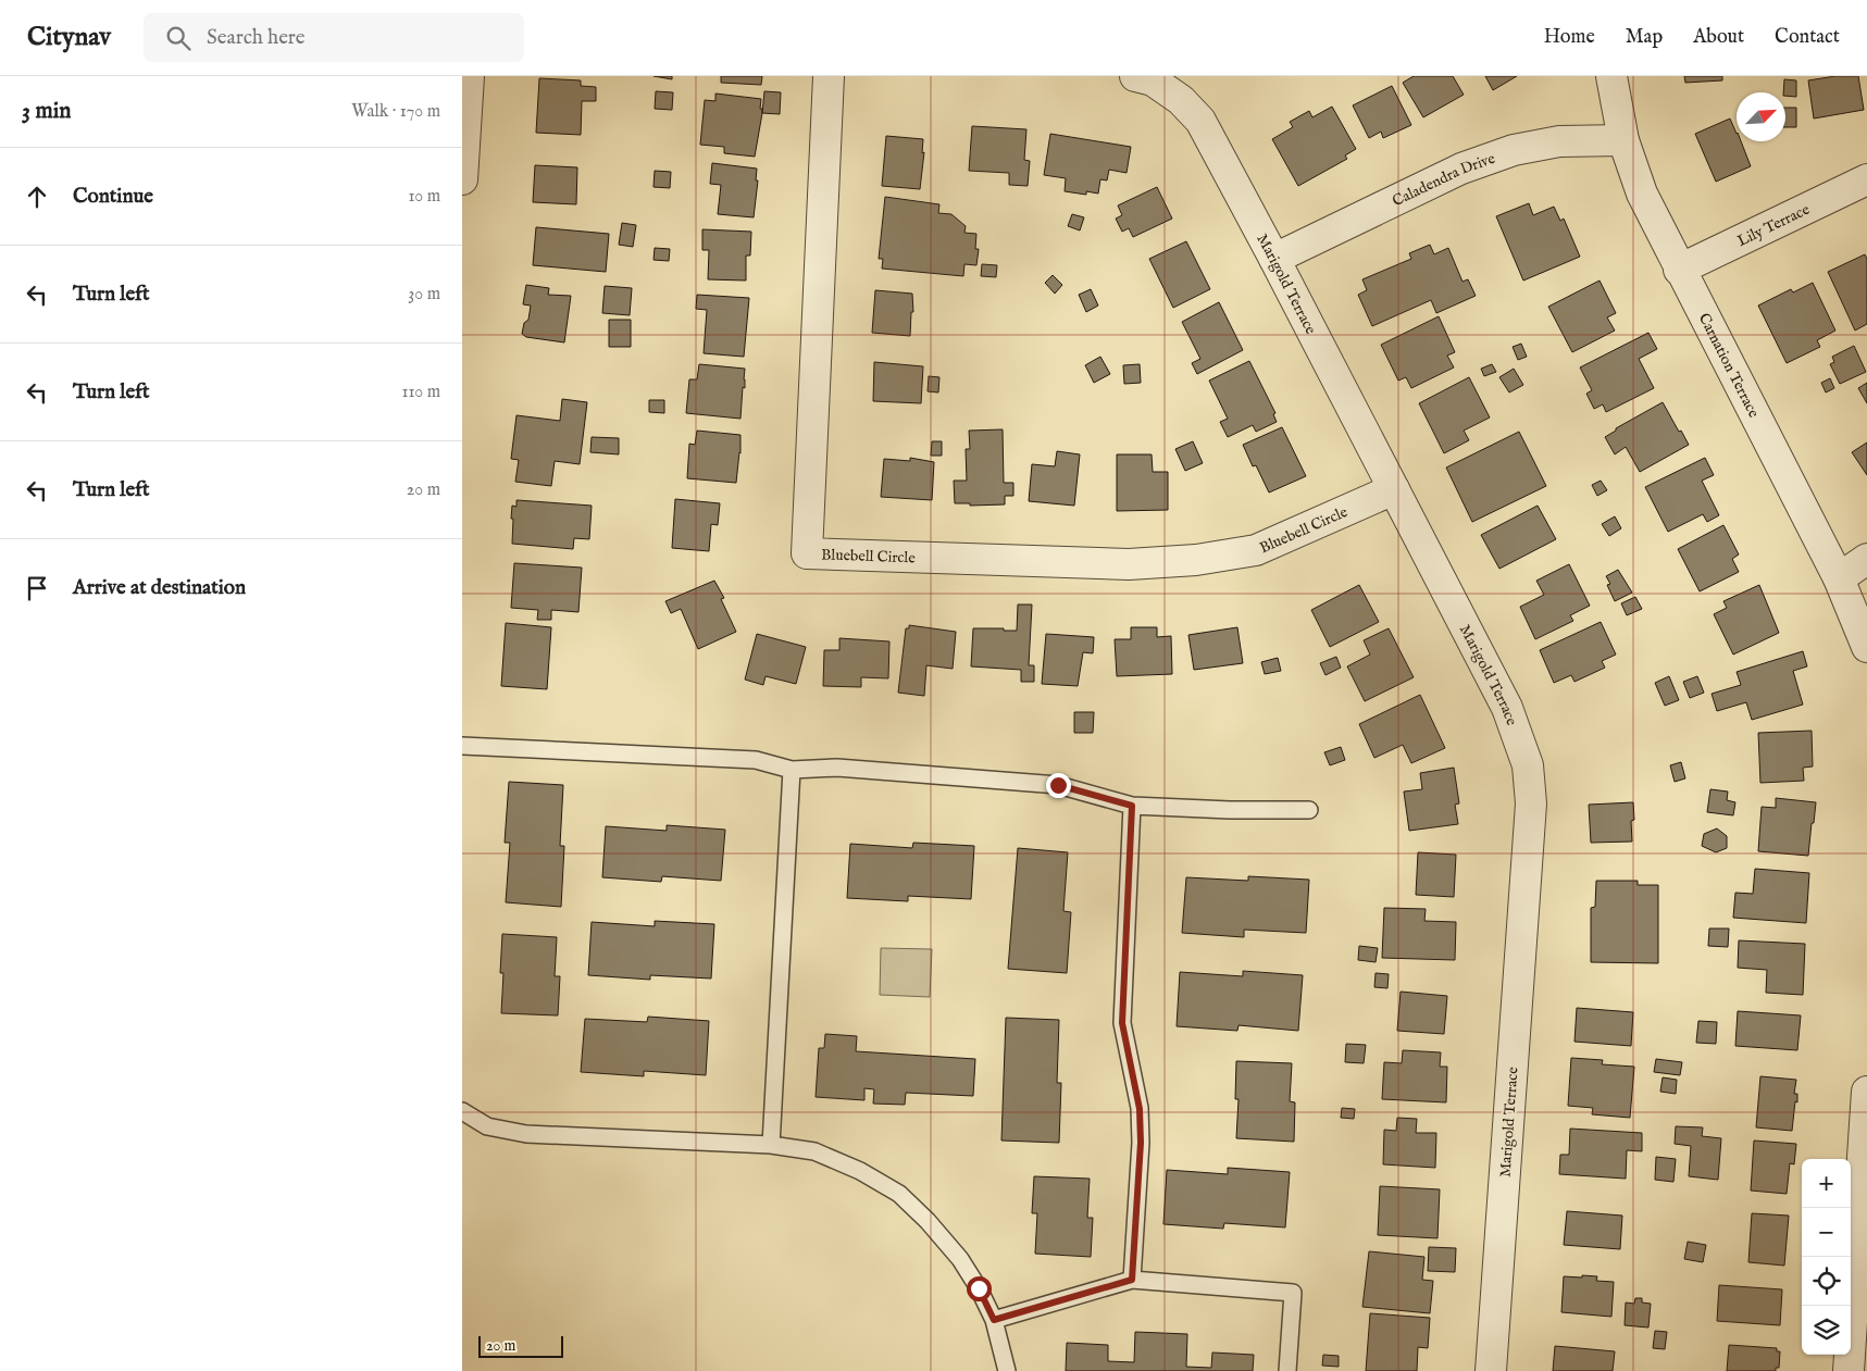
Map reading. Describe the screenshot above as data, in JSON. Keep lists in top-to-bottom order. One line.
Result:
{"streets":{"street":["Caladendra Drive","Lily Terrace","Marigold Terrace","Carnation Terrace","Bluebell Circle"]},"crossings":[["Caladendra Drive","Marigold Terrace"],["Caladendra Drive","Carnation Terrace"],["Lily Terrace","Carnation Terrace"],["Marigold Terrace","Bluebell Circle"]],"scale_bar":"20 m","north":"top right","page":{"header":"Citynav","search":"Search here","nav":["Home","Map","About","Contact"],"heading":["3 min","Walk · 170 m"],"list":[["Continue","10 m"],["Turn left","30 m"],["Turn left","110 m"],["Turn left","20 m"],"Arrive at destination"],"map_buttons":["+","−"],"scale":"20 m"}}
